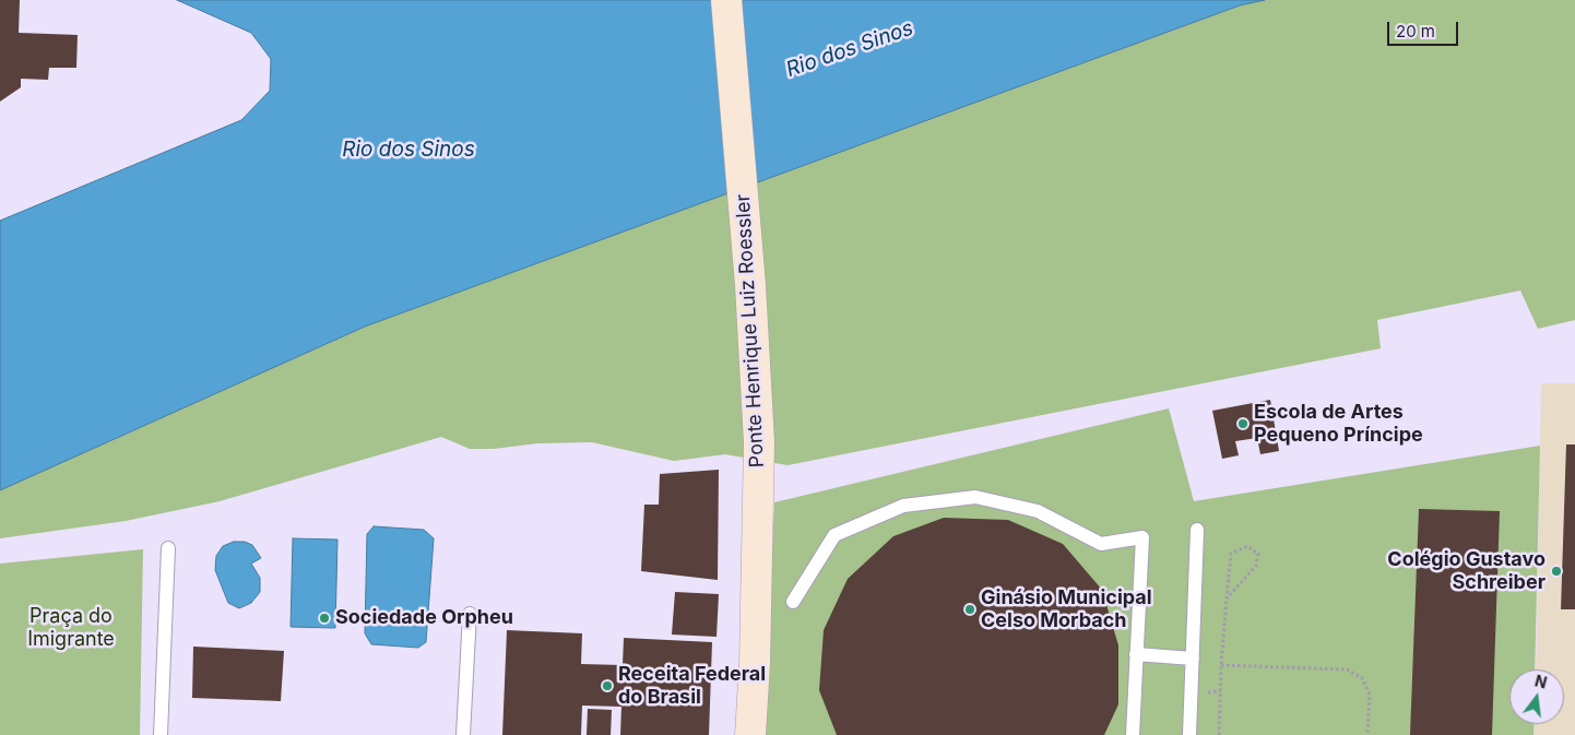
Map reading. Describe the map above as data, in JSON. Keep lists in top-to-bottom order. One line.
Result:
{"streets":{"street":["Ponte Henrique Luiz Roessler"]},"water":["Rio dos Sinos"],"parks":["Praça do Imigrante"],"places":["Escola de Artes Pequeno Príncipe","Colégio Gustavo Schreiber","Ginásio Municipal Celso Morbach","Sociedade Orpheu","Receita Federal do Brasil"],"scale_bar":"20 m","north":"top"}
